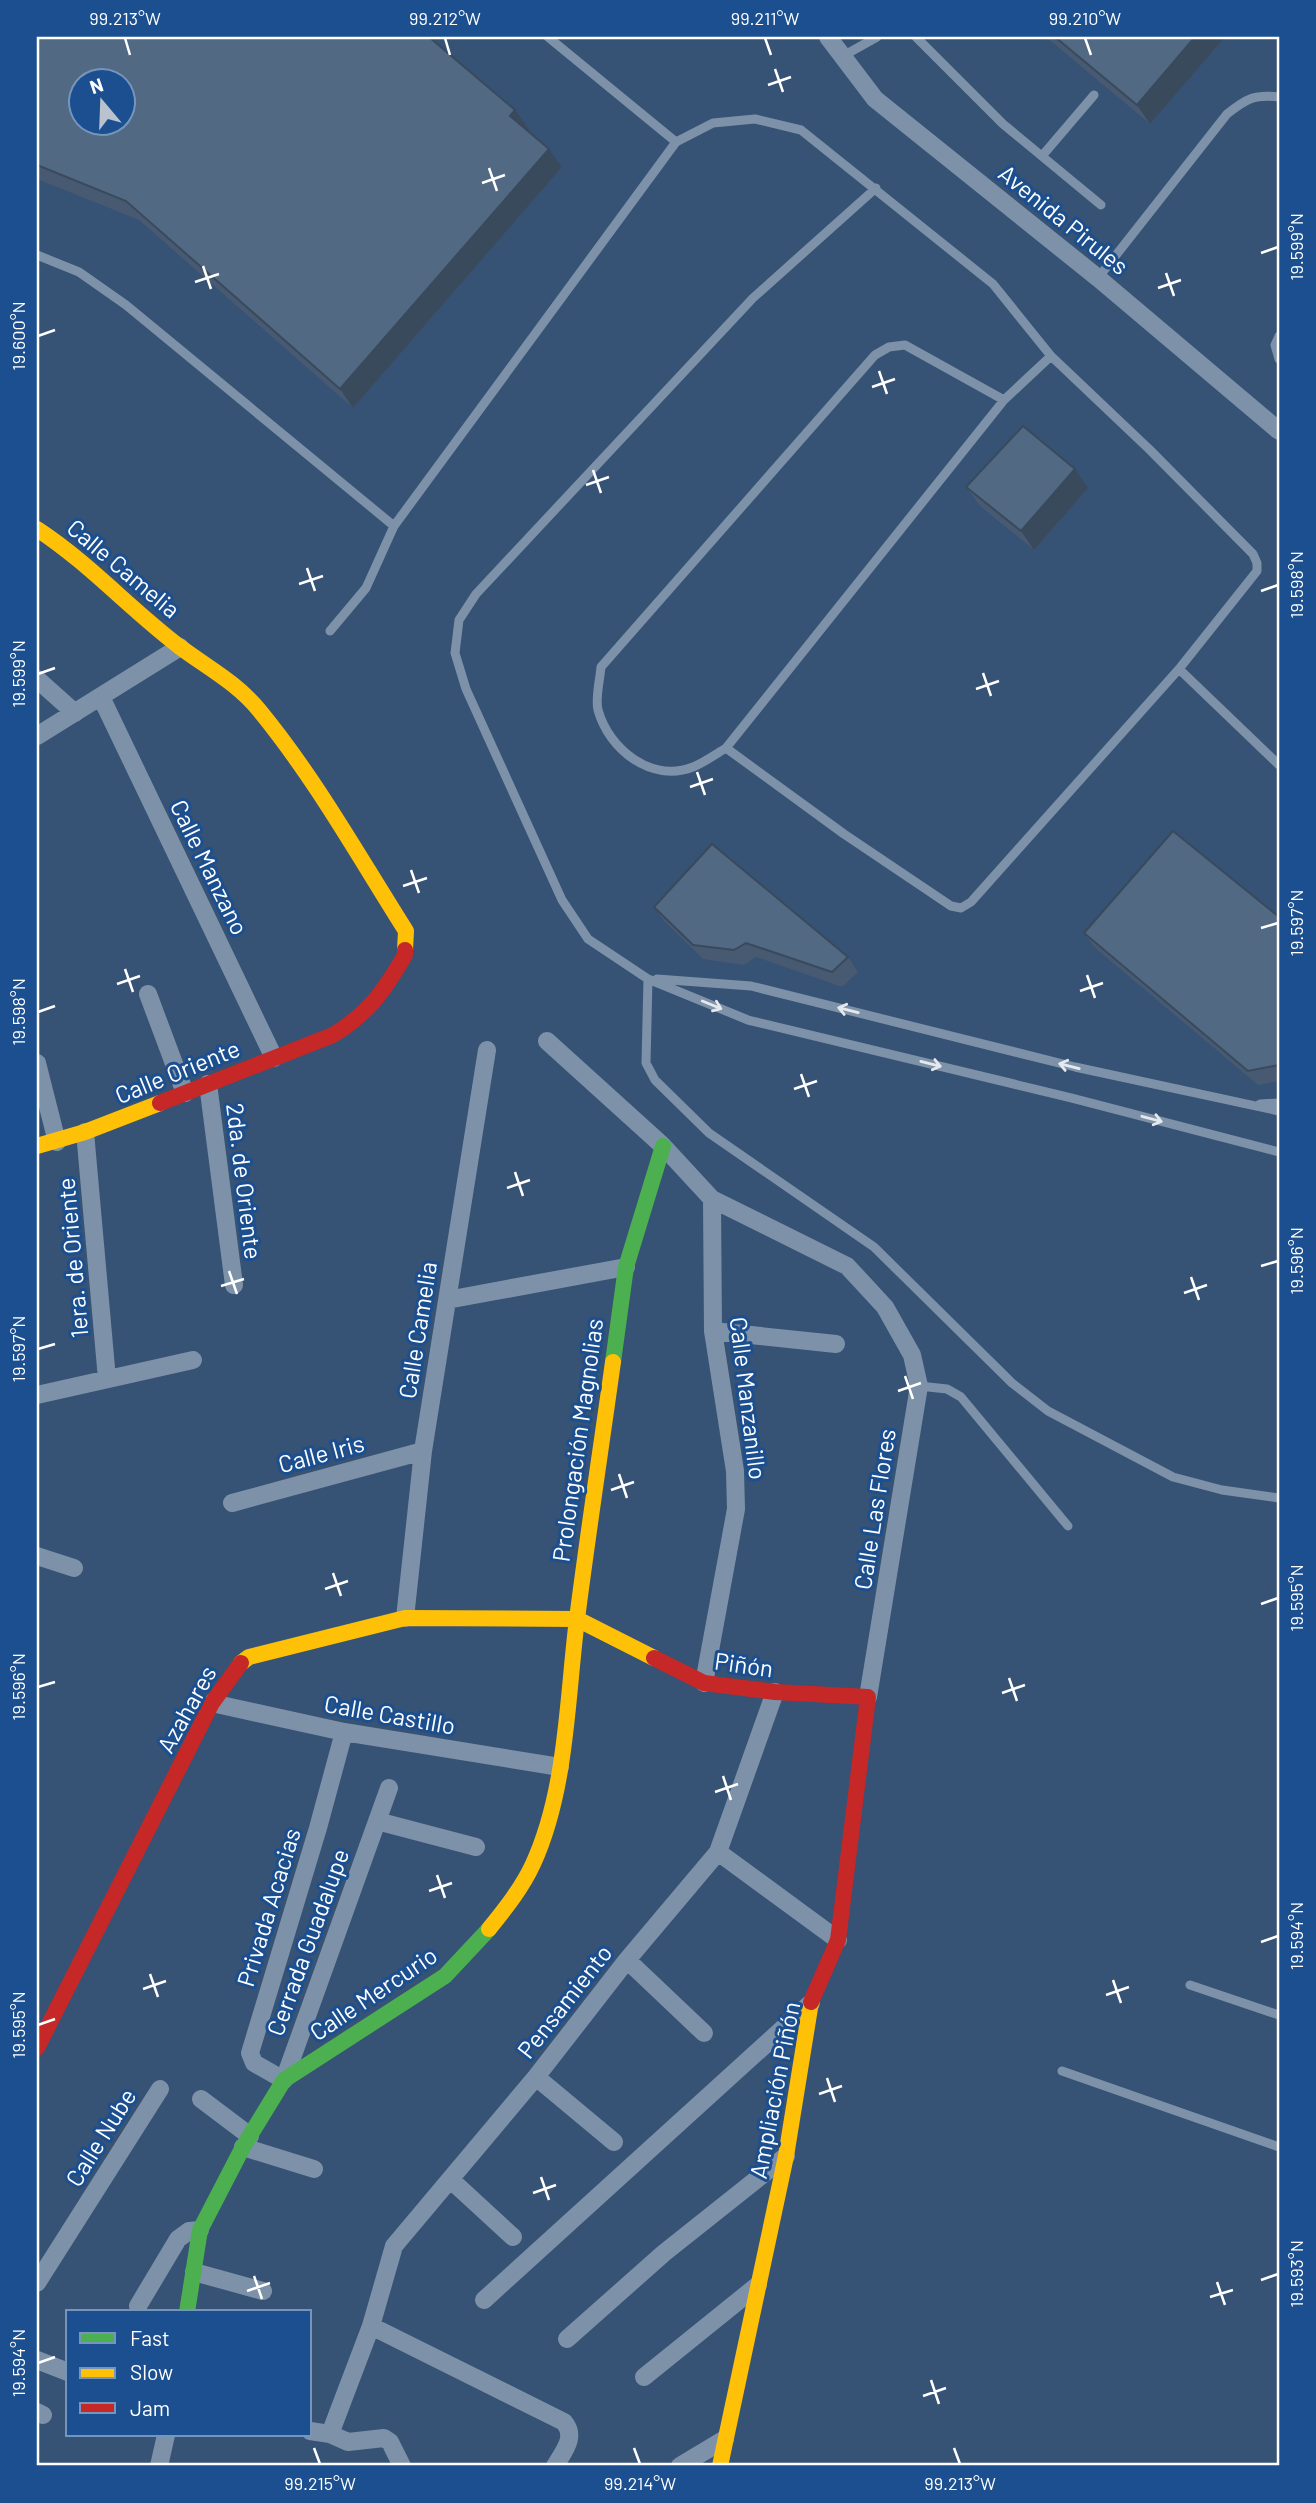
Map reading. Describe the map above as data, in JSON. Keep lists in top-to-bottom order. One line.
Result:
{"streets":{"street":["Avenida Pirules","Calle Camelia","Calle Manzano","Calle Oriente","2da. de Oriente","1era. de Oriente","Calle Manzanillo","Prolongación Magnolias","Calle Iris","Calle Las Flores","Piñón","Azahares","Calle Castillo","Privada Acacias","Cerrada Guadalupe","Calle Mercurio","Pensamiento","Ampliación Piñón","Calle Nube"]},"crossings":[["Calle Camelia","Calle Oriente"],["Calle Camelia","Calle Iris"],["Calle Camelia","Azahares"],["Calle Manzano","Calle Oriente"],["Calle Oriente","2da. de Oriente"],["Calle Oriente","1era. de Oriente"],["Calle Manzanillo","Calle Las Flores"],["Calle Manzanillo","Piñón"],["Prolongación Magnolias","Piñón"],["Prolongación Magnolias","Azahares"],["Prolongación Magnolias","Calle Mercurio"],["Calle Las Flores","Piñón"],["Calle Las Flores","Ampliación Piñón"],["Piñón","Azahares"],["Piñón","Calle Mercurio"],["Piñón","Pensamiento"],["Piñón","Ampliación Piñón"],["Azahares","Calle Castillo"],["Azahares","Calle Mercurio"],["Calle Castillo","Privada Acacias"],["Calle Castillo","Calle Mercurio"],["Privada Acacias","Cerrada Guadalupe"],["Privada Acacias","Calle Mercurio"],["Cerrada Guadalupe","Calle Mercurio"]],"legend":["Fast","Slow","Jam"],"north":"top","coordinates":["99.213°W","99.212°W","99.211°W","99.210°W","19.599°N","19.600°N","19.598°N","19.597°N","19.596°N","19.595°N","19.594°N","19.593°N","99.215°W","99.214°W"]}
